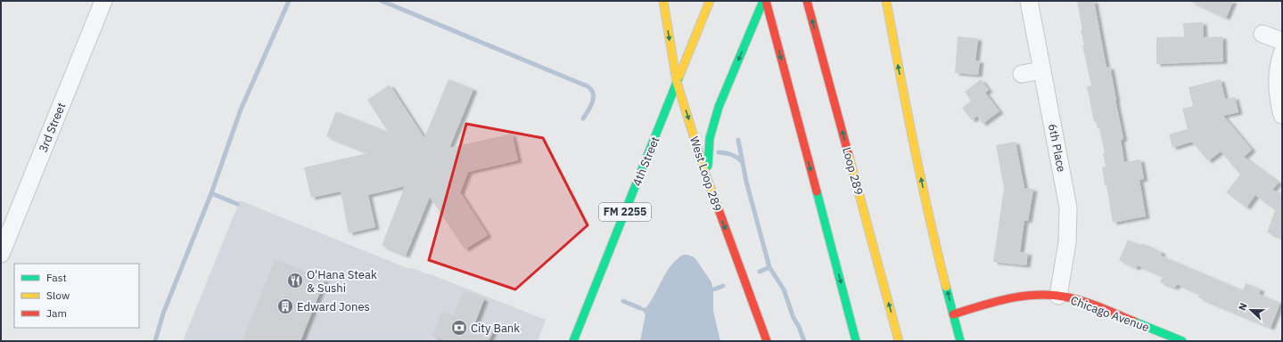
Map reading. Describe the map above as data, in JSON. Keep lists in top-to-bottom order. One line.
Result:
{"streets":{"main road":["4th Street","Loop 289","West Loop 289","FM 2255","Chicago Avenue"],"street":["3rd Street","6th Place"]},"crossings":[["6th Place","Chicago Avenue"],["4th Street","West Loop 289"]],"one_way":["West Loop 289"],"places":{"restaurant":["O'Hana Steak & Sushi"],"building":["Edward Jones"],"bank":["City Bank"]},"legend":["Fast","Slow","Jam"],"north":"left"}
